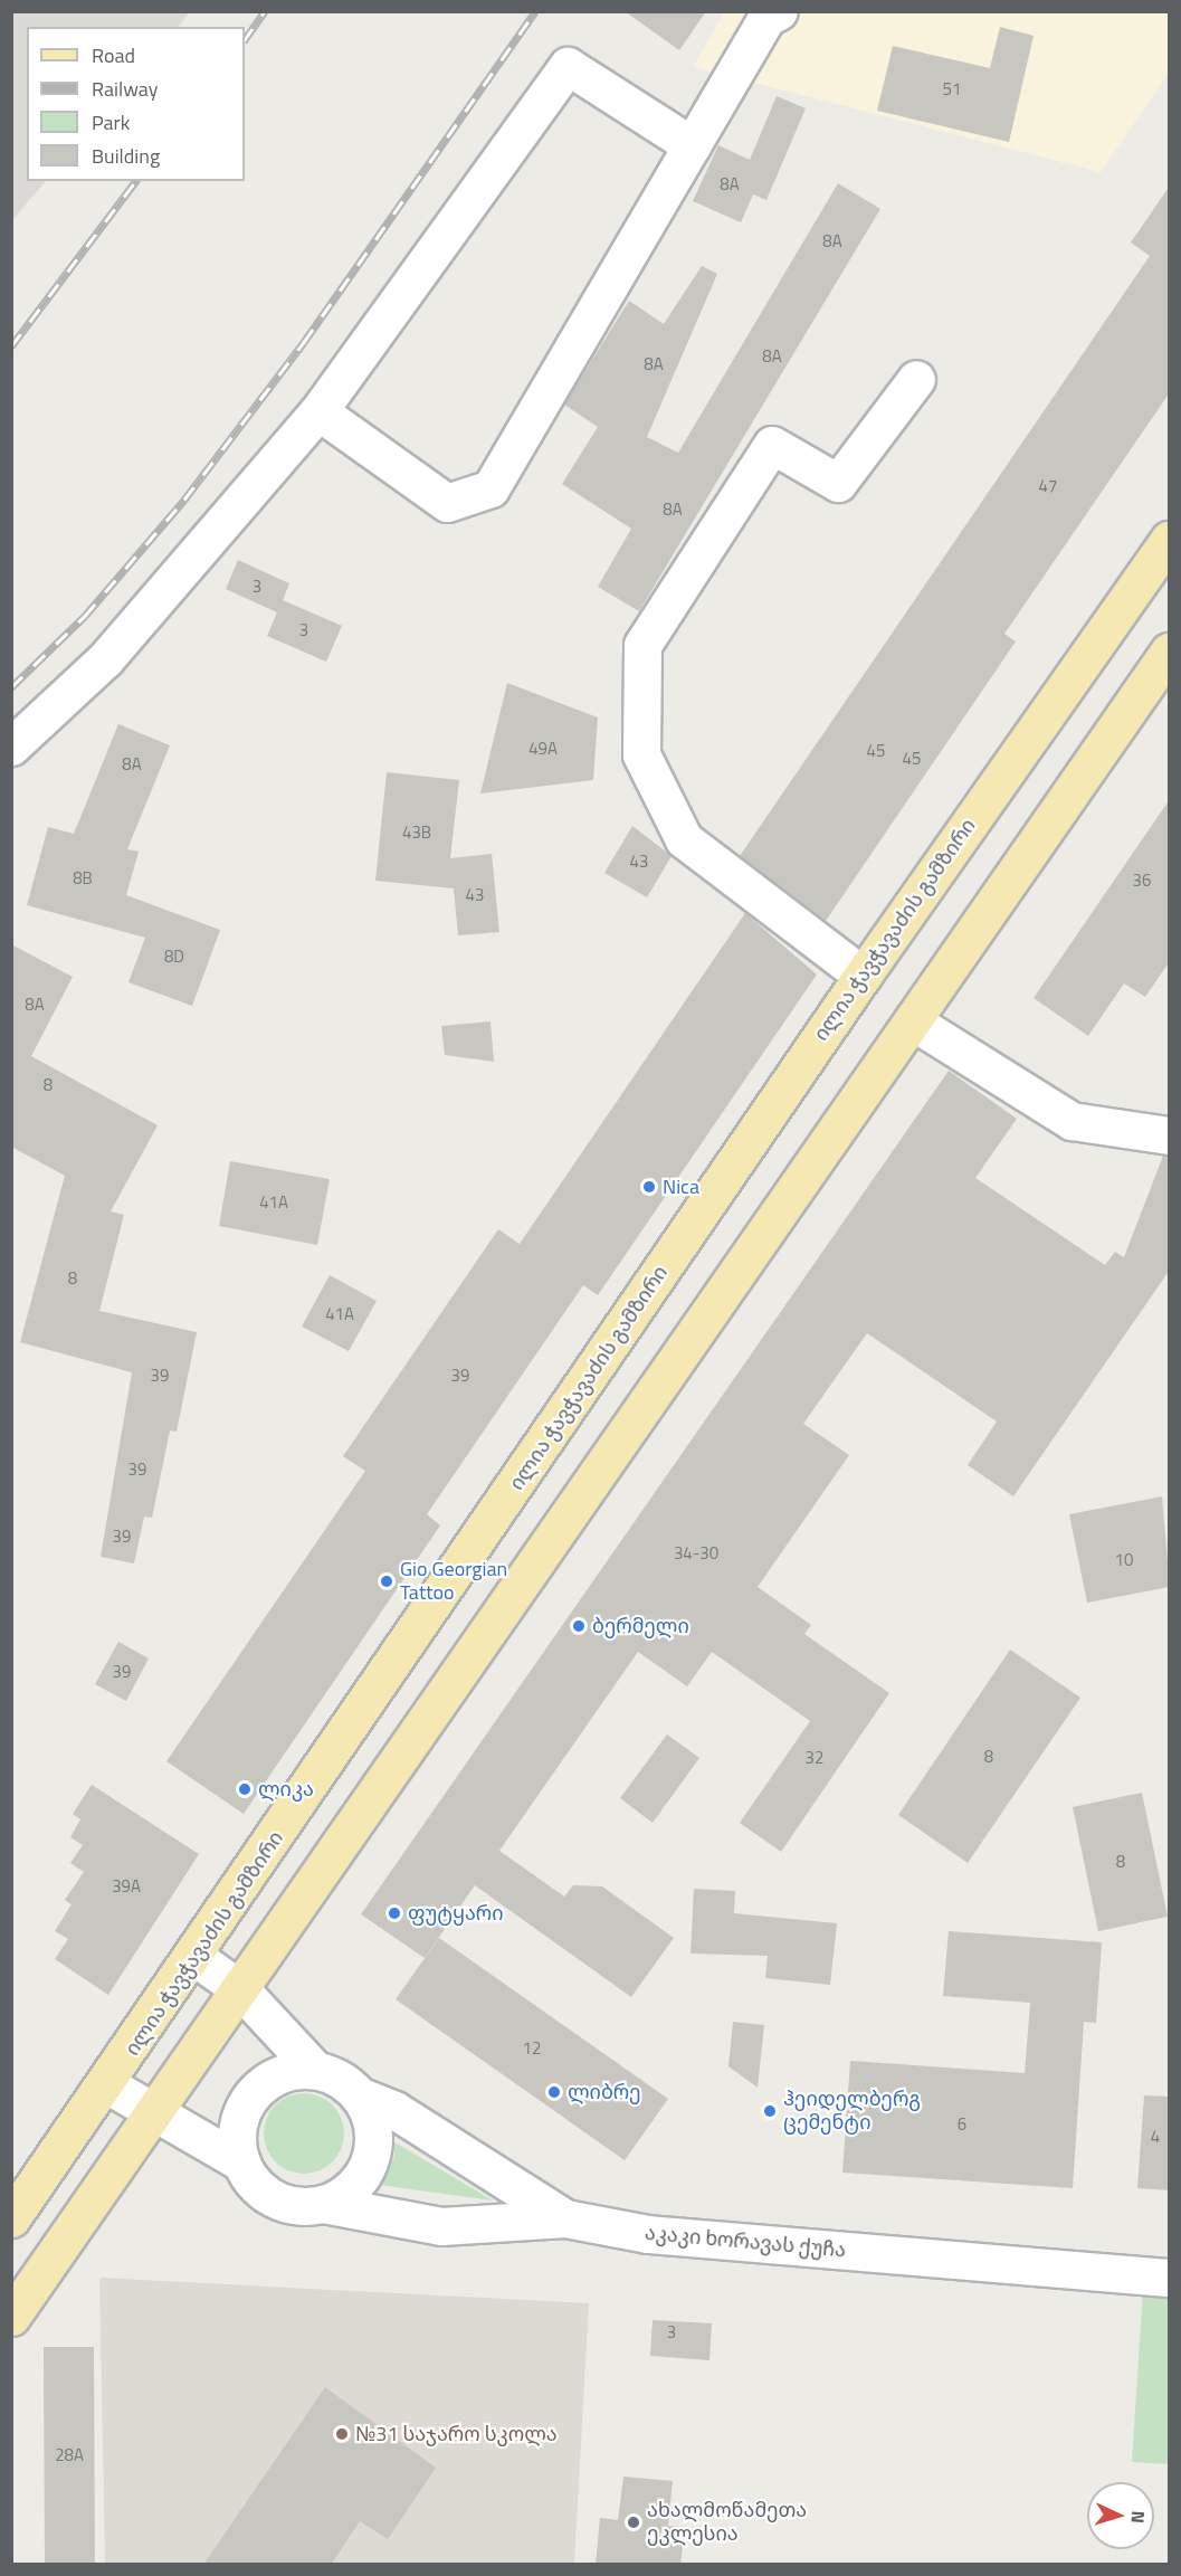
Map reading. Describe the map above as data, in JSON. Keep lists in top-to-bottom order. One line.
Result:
{"streets":{"main road":["ილია ჭავჭავაძის გამზირი"],"street":["აკაკი ხორავას ქუჩა"]},"places":["Nica","Gio Georgian Tattoo","ბერმელი","ლიკა","ფუტყარი","ლიბრე","ჰეიდელბერგ ცემენტი","№31 საჯარო სკოლა","ახალმოწამეთა ეკლესია"],"house_numbers":["51","8A","8A","8A","8A","47","8A","3","3","49A","45","45","8A","43B","43","8B","36","43","8D","8A","8","41A","8","41A","39","39","39","39","34-30","10","39","8","32","8","39A","12","6","4","3","28A"],"legend":["Road","Railway","Park","Building"],"north":"right"}
